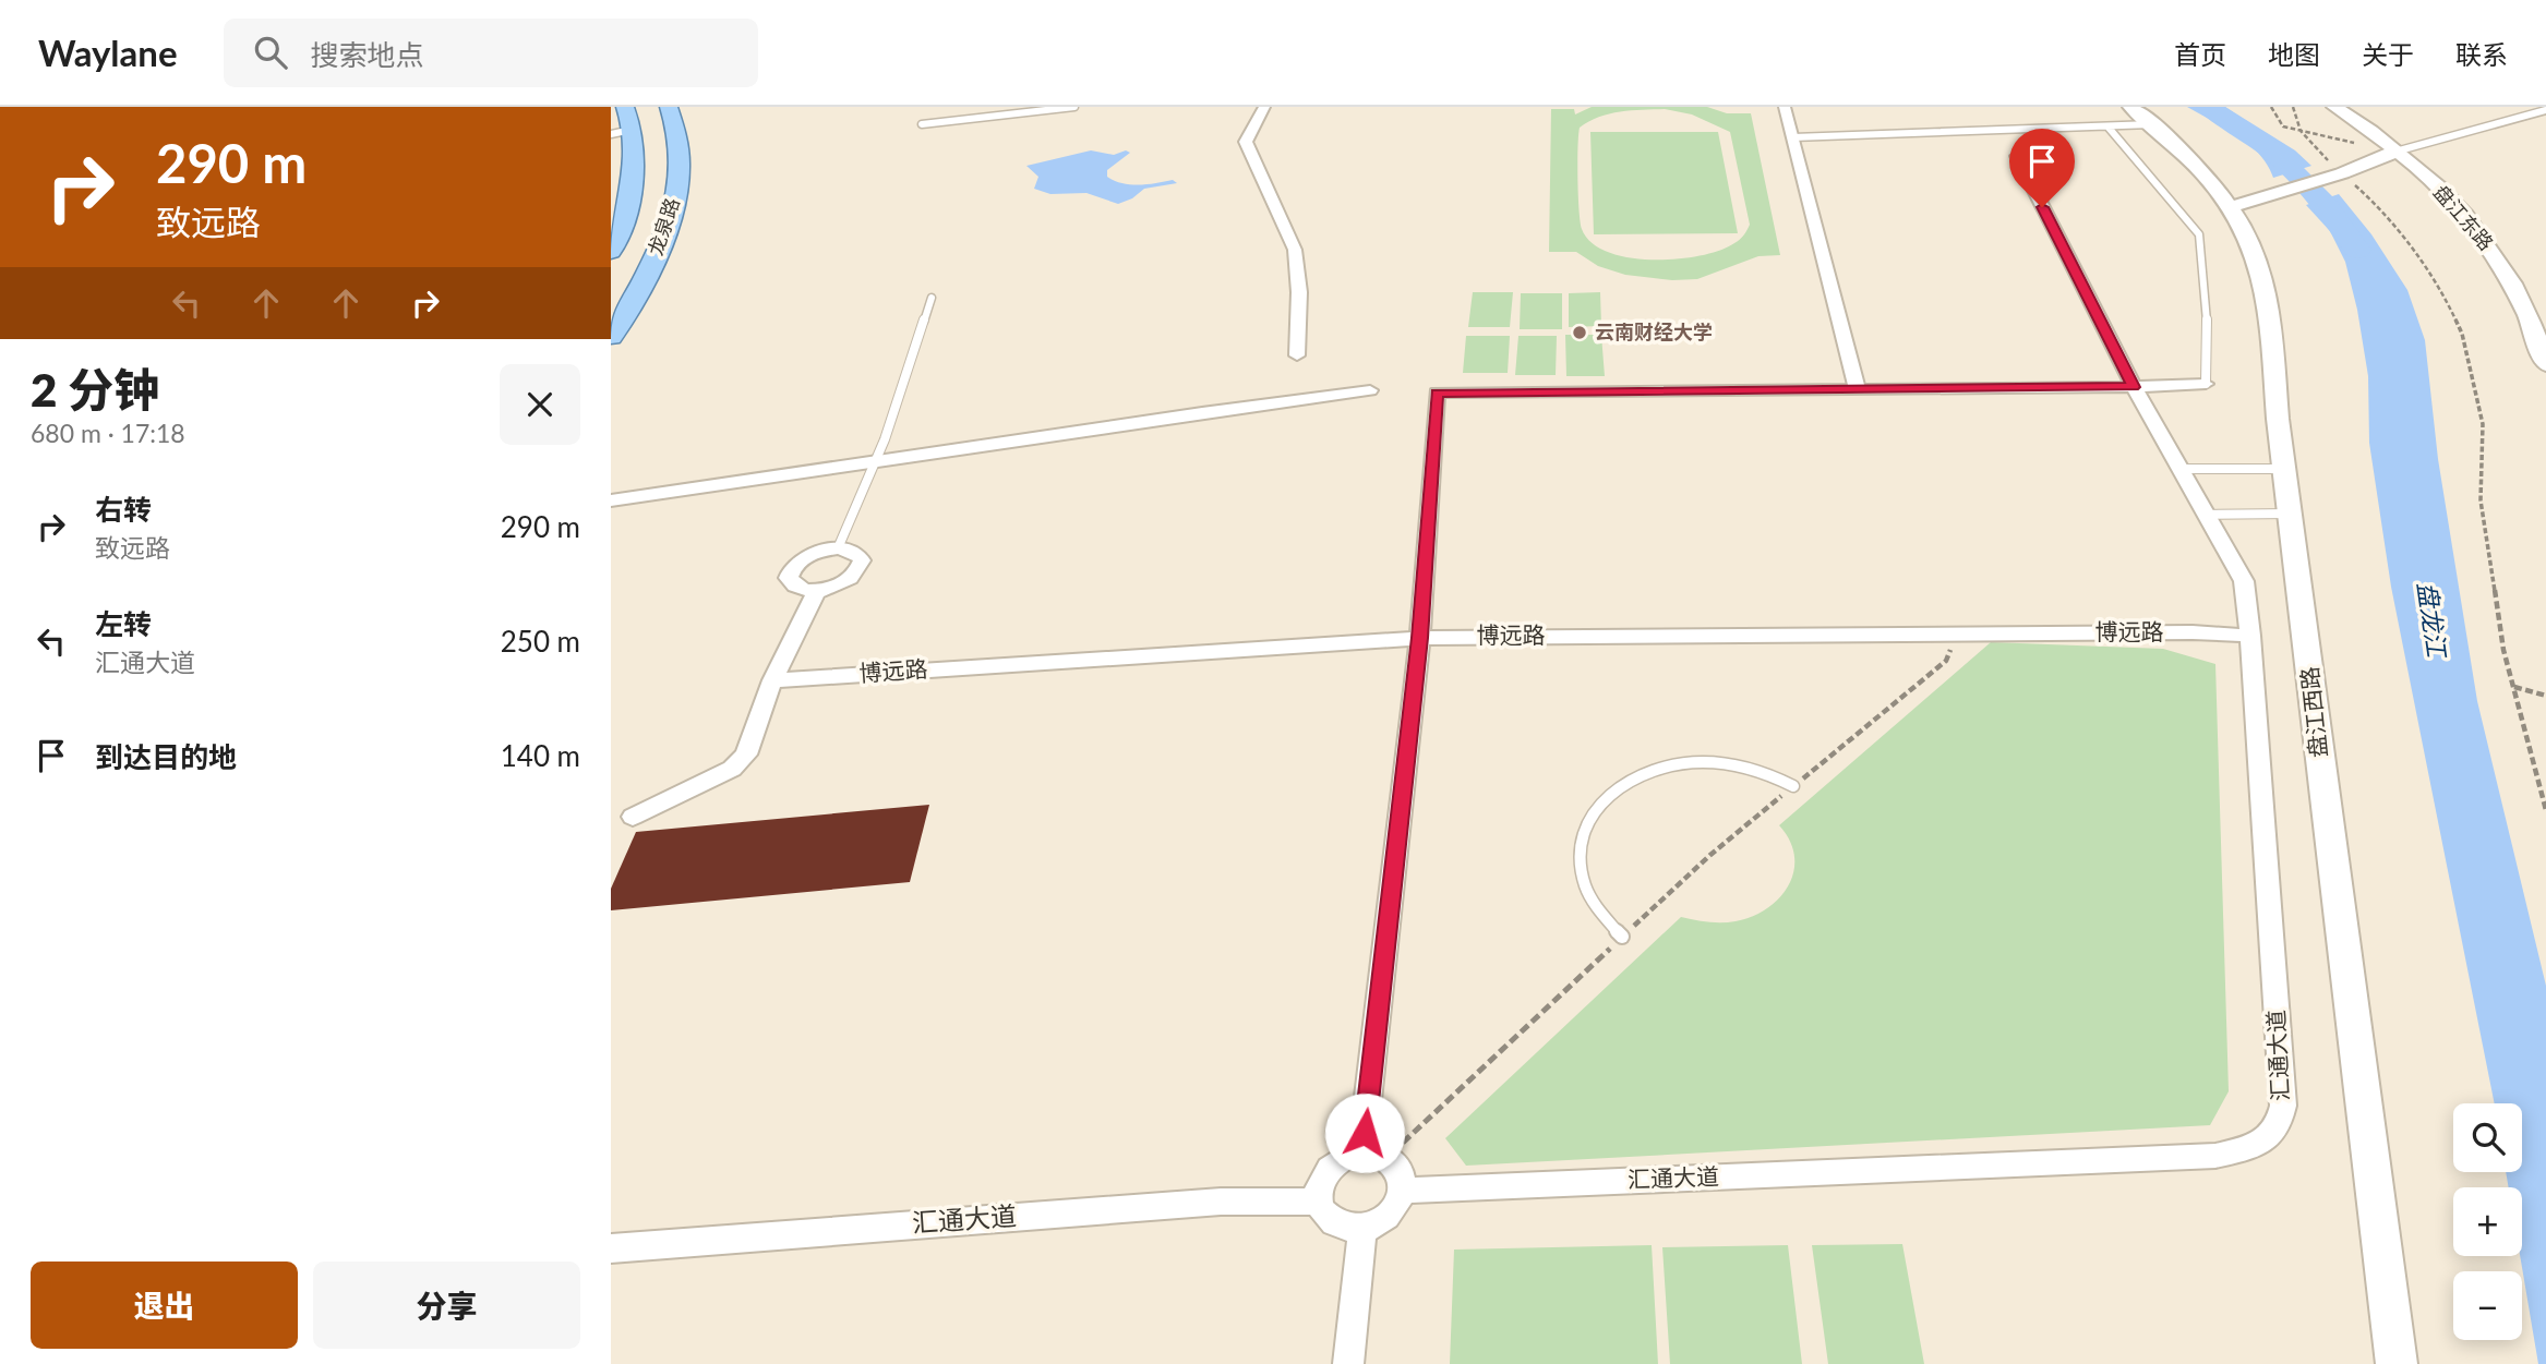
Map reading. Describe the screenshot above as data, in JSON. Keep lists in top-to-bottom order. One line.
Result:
{"streets":{"main road":["龙泉路"],"street":["盘江东路","博远路","盘江西路","汇通大道"]},"crossings":[["博远路","汇通大道"]],"water":["盘龙江"],"places":["云南财经大学"],"page":{"header":"Waylane","search":"搜索地点","nav":["首页","地图","关于","联系"],"turn":["290 m","致远路"],"heading":["2 分钟","680 m · 17:18"],"list":[{"name":"右转","note":"致远路","value":"290 m"},{"name":"左转","note":"汇通大道","value":"250 m"},{"name":"到达目的地","value":"140 m"}],"map_buttons":["+","−"],"buttons":["退出","分享"]}}
